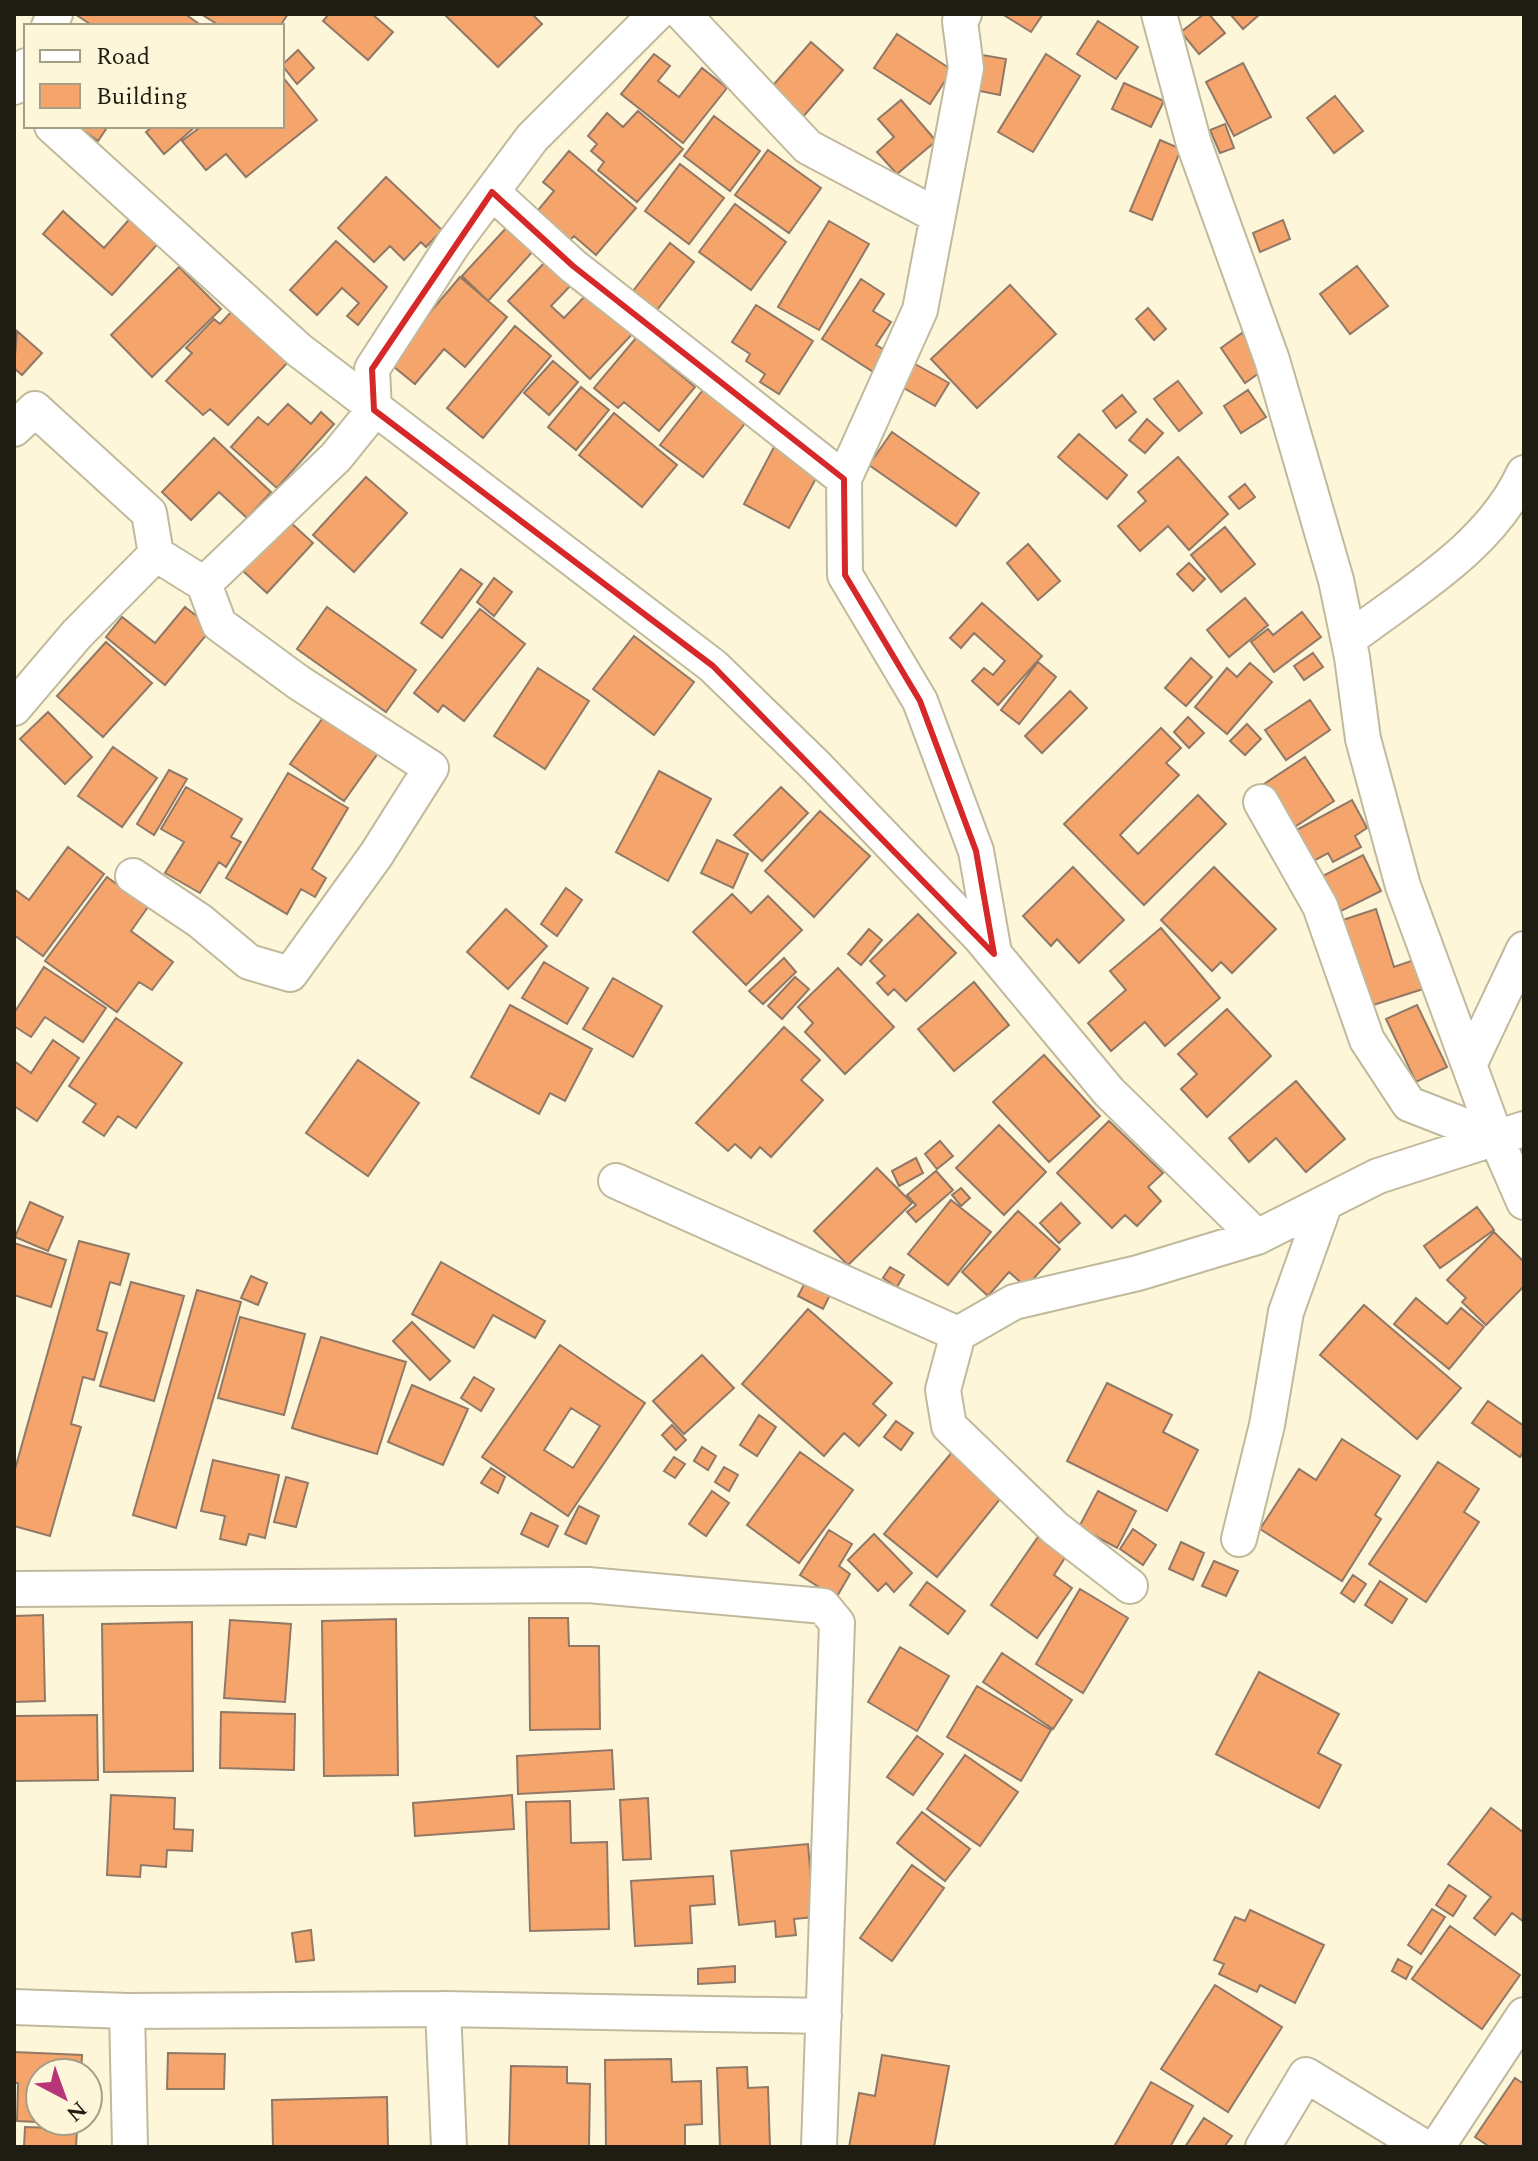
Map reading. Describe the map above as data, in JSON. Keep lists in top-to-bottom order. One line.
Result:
{"legend":["Road","Building"],"north":"bottom right"}
